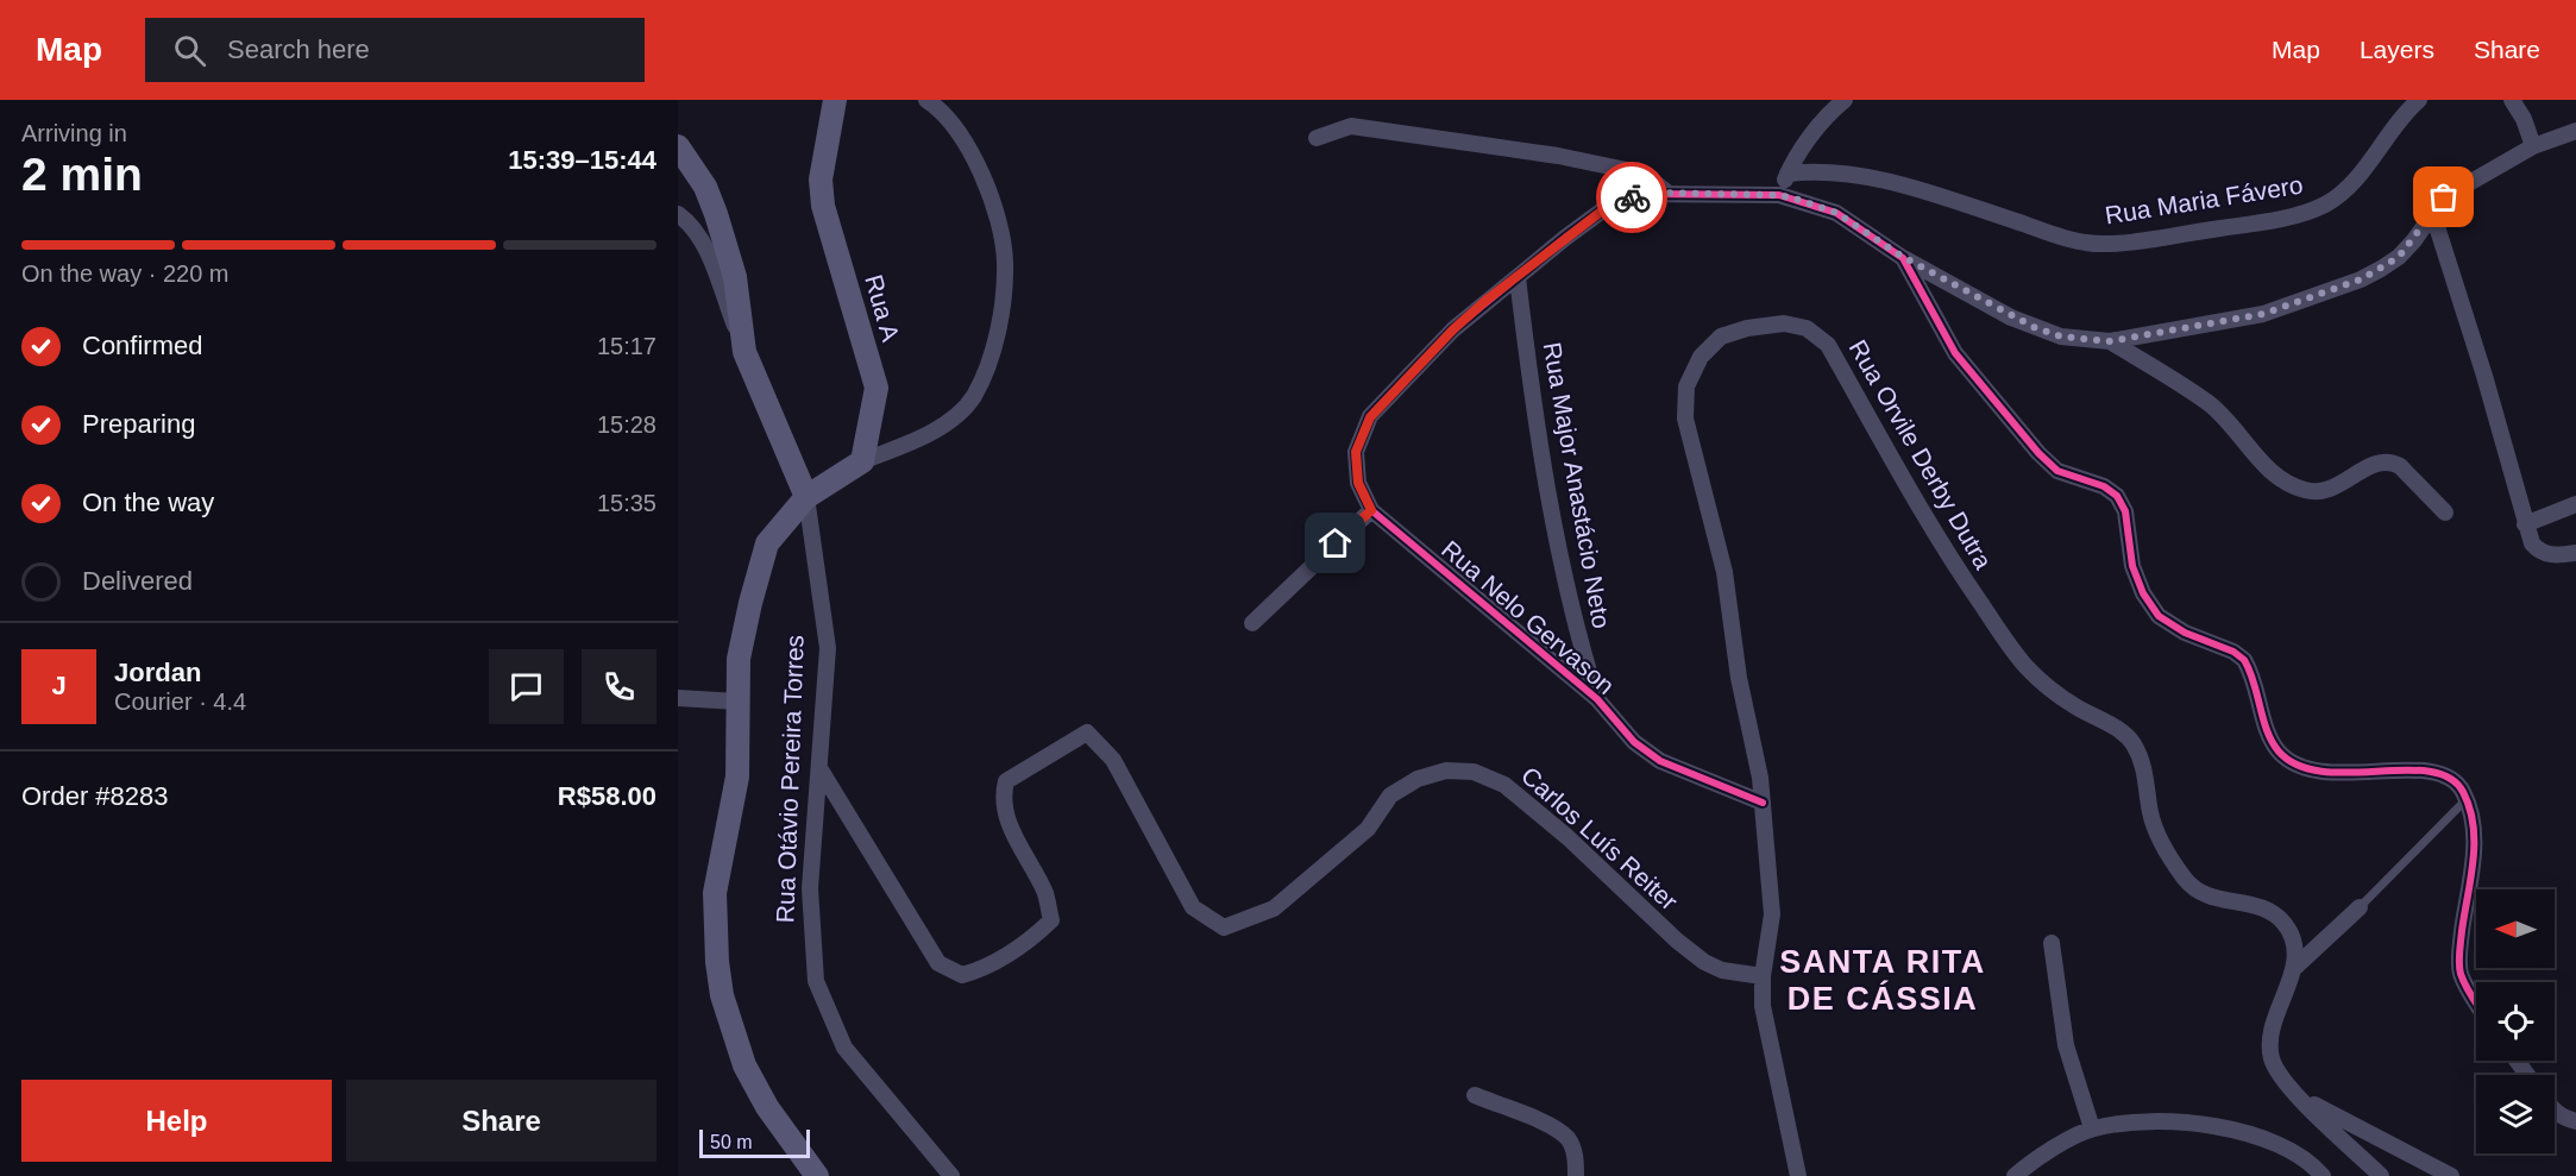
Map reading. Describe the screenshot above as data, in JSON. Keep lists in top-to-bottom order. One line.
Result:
{"streets":{"main road":["Rua A","Rua Otávio Pereira Torres"],"street":["Rua Maria Fávero","Rua Orvile Derby Dutra","Rua Major Anastácio Neto","Rua Nelo Gervason","Carlos Luís Reiter"]},"crossings":[["Rua Orvile Derby Dutra","Rua Nelo Gervason"],["Rua Orvile Derby Dutra","Carlos Luís Reiter"],["Rua Major Anastácio Neto","Rua Nelo Gervason"],["Rua Otávio Pereira Torres","Carlos Luís Reiter"]],"districts":["SANTA RITA DE CÁSSIA"],"scale_bar":"50 m","north":"left","page":{"header":"Map","search":"Search here","nav":["Map","Layers","Share"],"heading":["2 min","Arriving in","15:39–15:44"],"panel":["Jordan","Courier · 4.4","Order #8283","R$58.00"],"bar":"On the way · 220 m","list":[["Confirmed","15:17"],["Preparing","15:28"],["On the way","15:35"],"Delivered"],"round":"J","buttons":["Help","Share"],"scale":"50 m"}}
